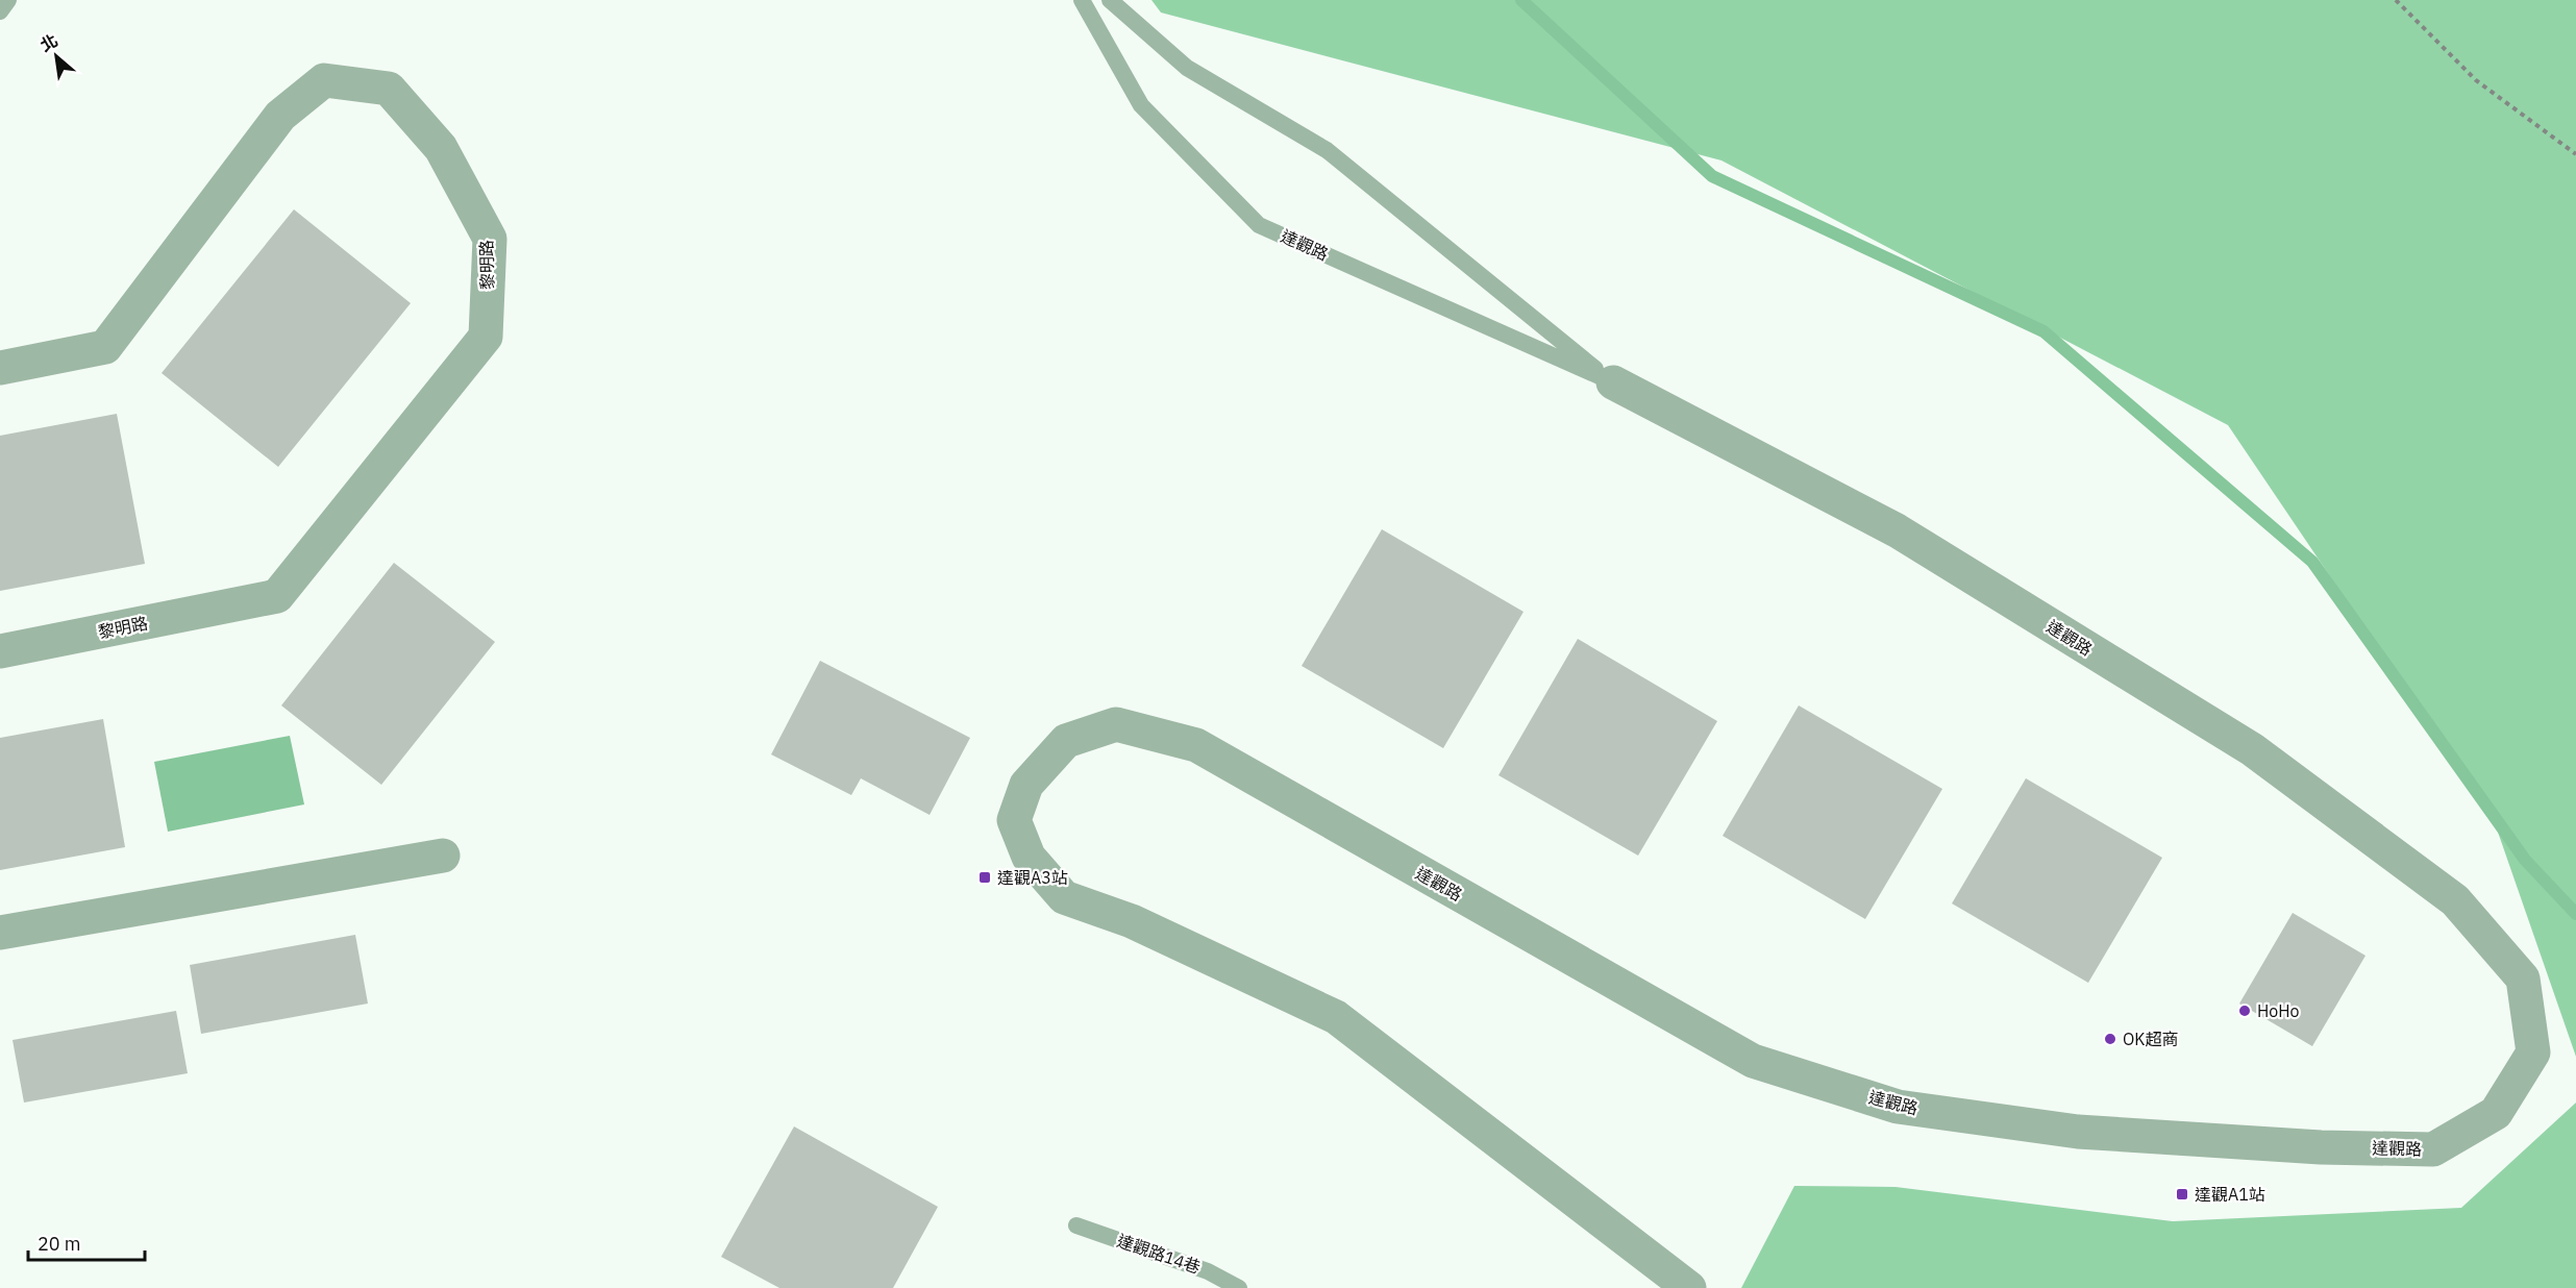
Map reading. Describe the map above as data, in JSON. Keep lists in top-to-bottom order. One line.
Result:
{"streets":{"street":["達觀路","黎明路"],"lane":["達觀路14巷"]},"places":{"transit":["達觀A3站","達觀A1站"],"other":["HoHo","OK超商"]},"scale_bar":"20 m","north":"top left"}
